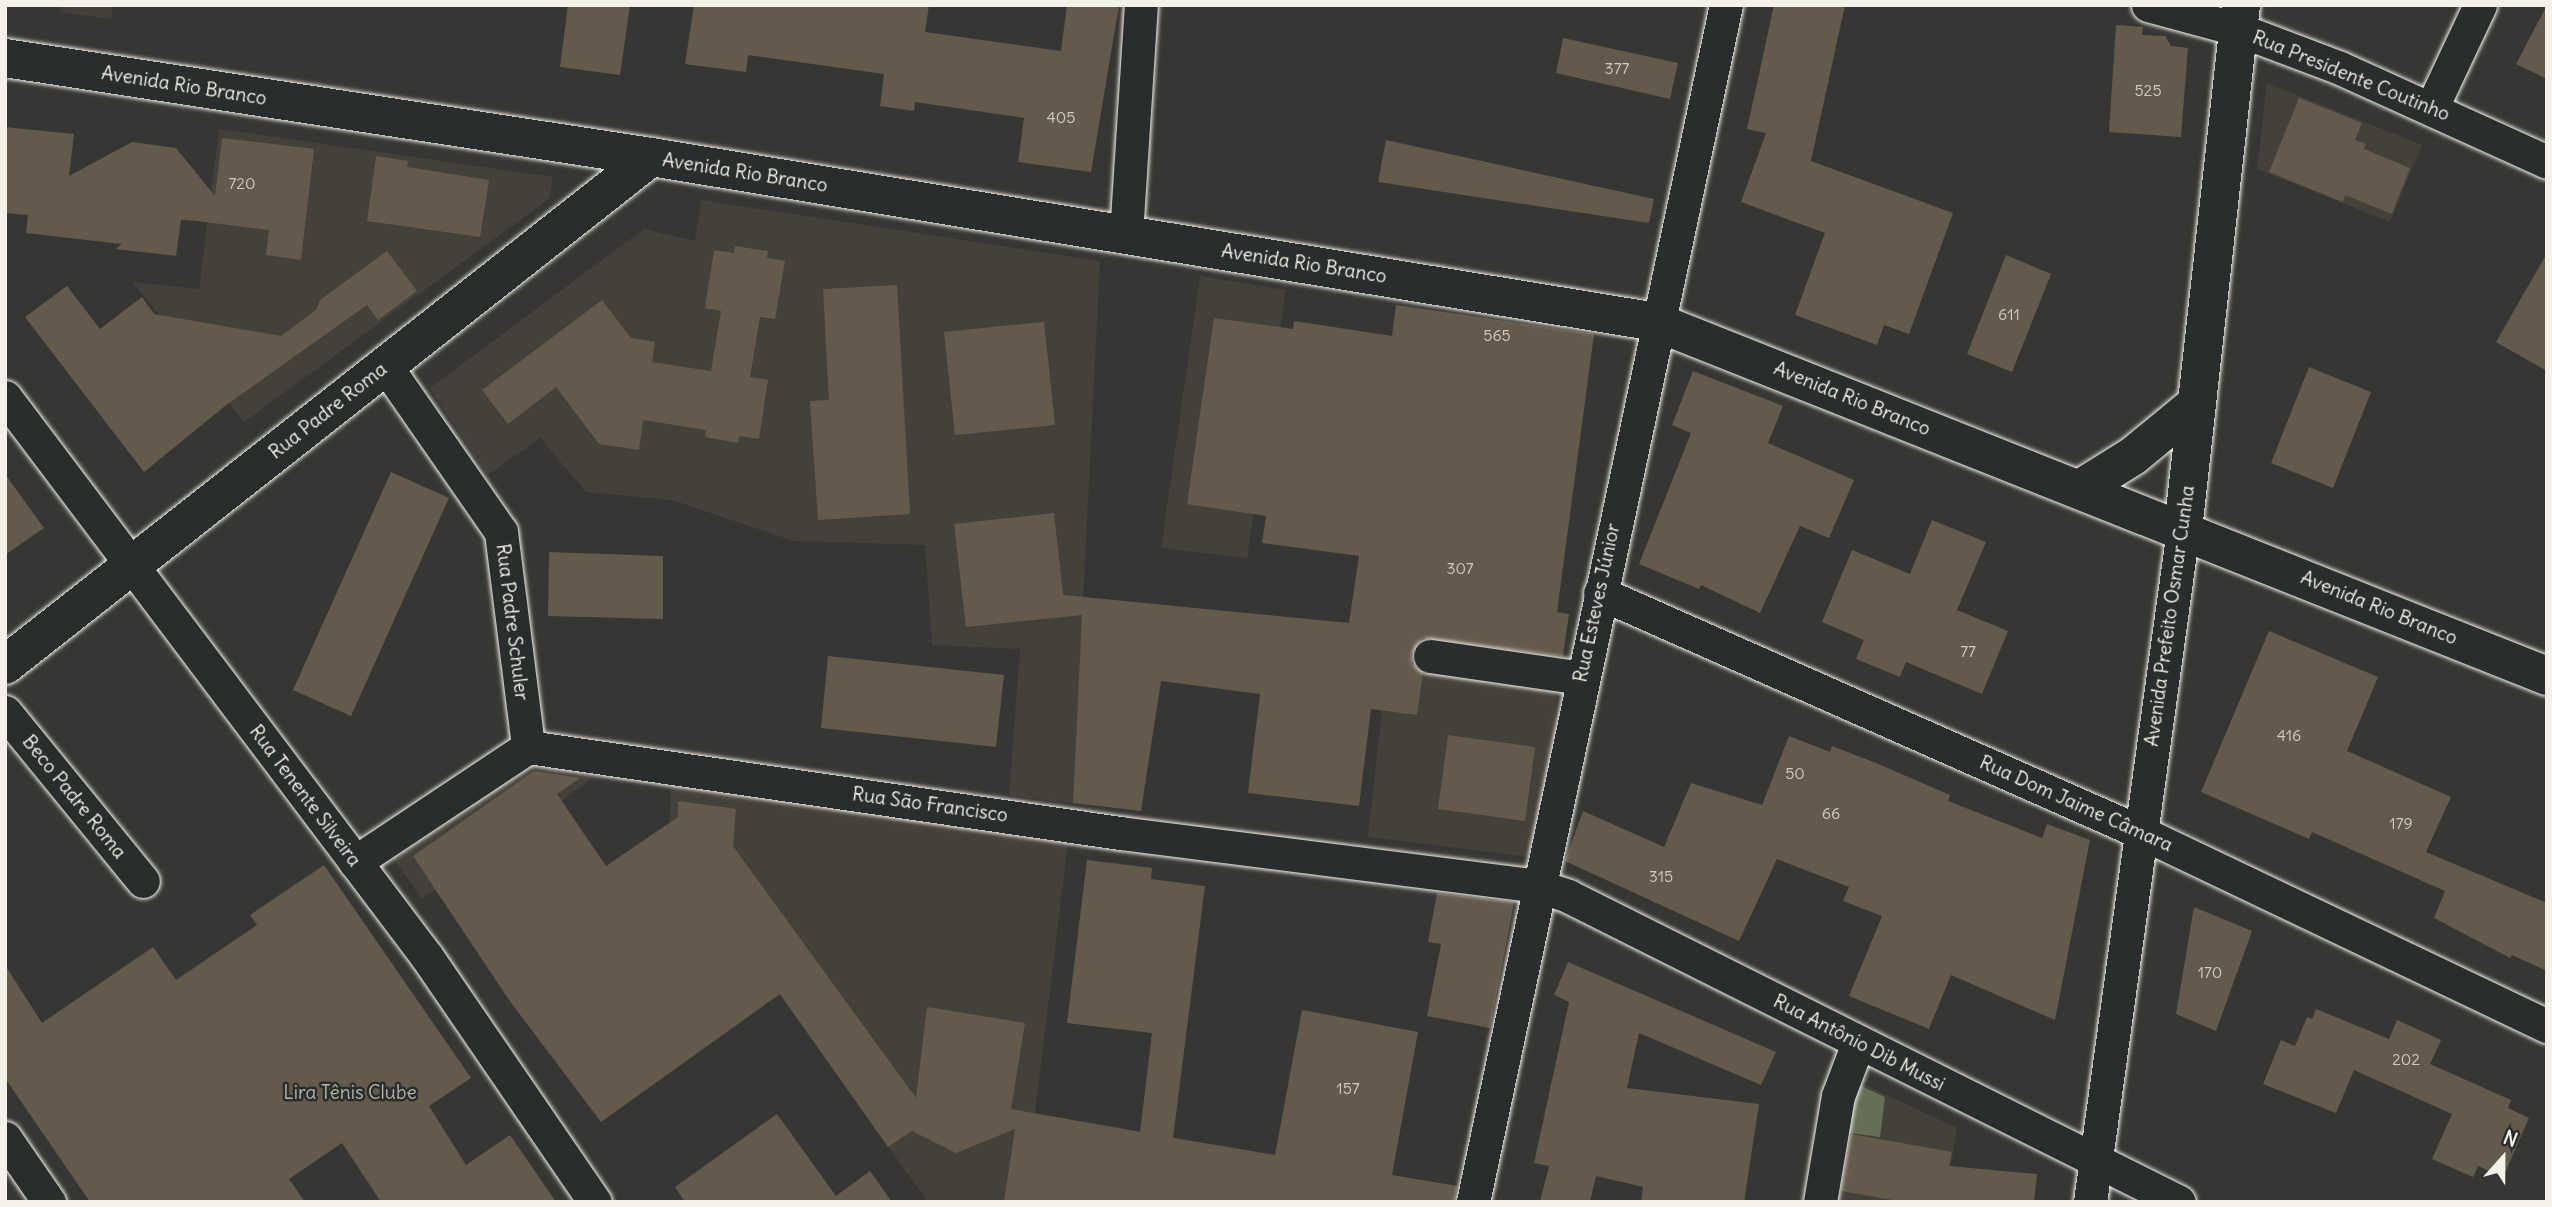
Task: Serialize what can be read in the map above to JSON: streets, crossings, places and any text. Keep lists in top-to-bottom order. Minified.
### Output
{"streets":{"main road":["Avenida Rio Branco","Rua Padre Roma","Avenida Prefeito Osmar Cunha"],"street":["Rua Presidente Coutinho","Rua Esteves Júnior","Rua Padre Schuler","Rua Tenente Silveira","Beco Padre Roma","Rua Dom Jaime Câmara","Rua São Francisco","Rua Antônio Dib Mussi"]},"crossings":[["Rua Presidente Coutinho","Avenida Prefeito Osmar Cunha"],["Avenida Rio Branco","Rua Padre Roma"],["Avenida Rio Branco","Rua Esteves Júnior"],["Avenida Rio Branco","Avenida Prefeito Osmar Cunha"],["Rua Padre Roma","Rua Padre Schuler"],["Rua Padre Roma","Rua Tenente Silveira"],["Rua Esteves Júnior","Rua Dom Jaime Câmara"],["Rua Esteves Júnior","Rua São Francisco"],["Rua Esteves Júnior","Rua Antônio Dib Mussi"],["Avenida Prefeito Osmar Cunha","Rua Dom Jaime Câmara"],["Avenida Prefeito Osmar Cunha","Rua Antônio Dib Mussi"],["Rua Padre Schuler","Rua São Francisco"],["Rua São Francisco","Rua Antônio Dib Mussi"]],"parks":["Lira Tênis Clube"],"house_numbers":["377","525","405","720","611","565","307","77","416","50","66","179","315","170","202","157"],"north":"top"}
